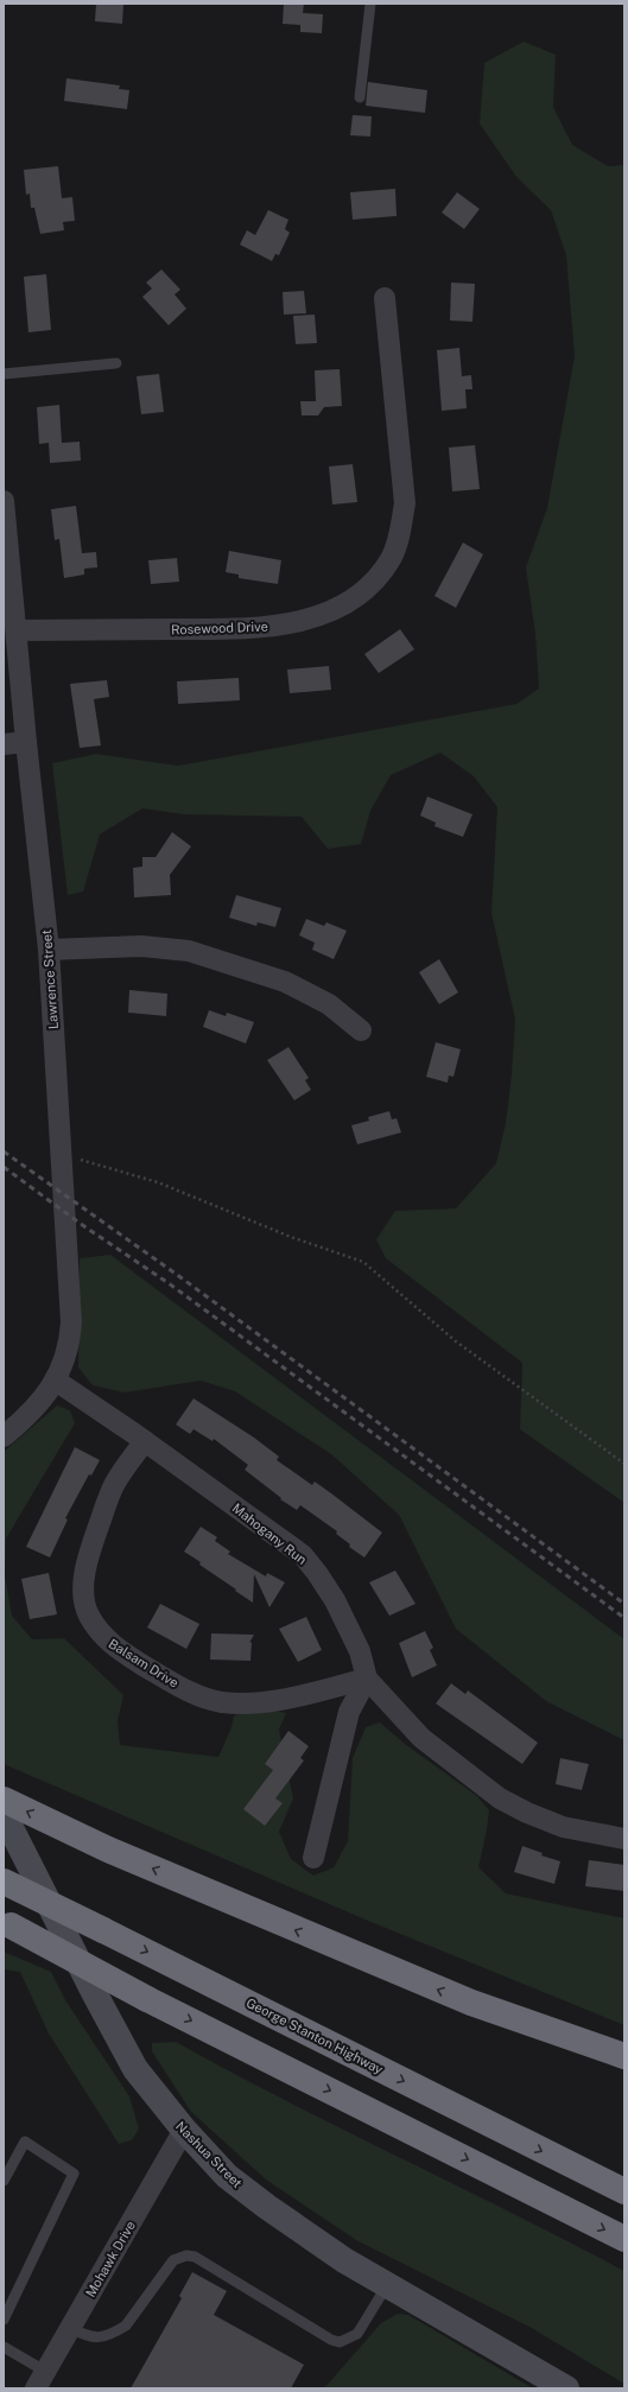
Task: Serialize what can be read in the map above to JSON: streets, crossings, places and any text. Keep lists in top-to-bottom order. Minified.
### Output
{"streets":{"highway":["George Stanton Highway"],"main road":["Nashua Street"],"street":["Rosewood Drive","Lawrence Street","Mahogany Run","Balsam Drive","Mohawk Drive"]},"crossings":[["Rosewood Drive","Lawrence Street"],["Lawrence Street","Mahogany Run"],["Mahogany Run","Balsam Drive"],["Nashua Street","Mohawk Drive"]]}
